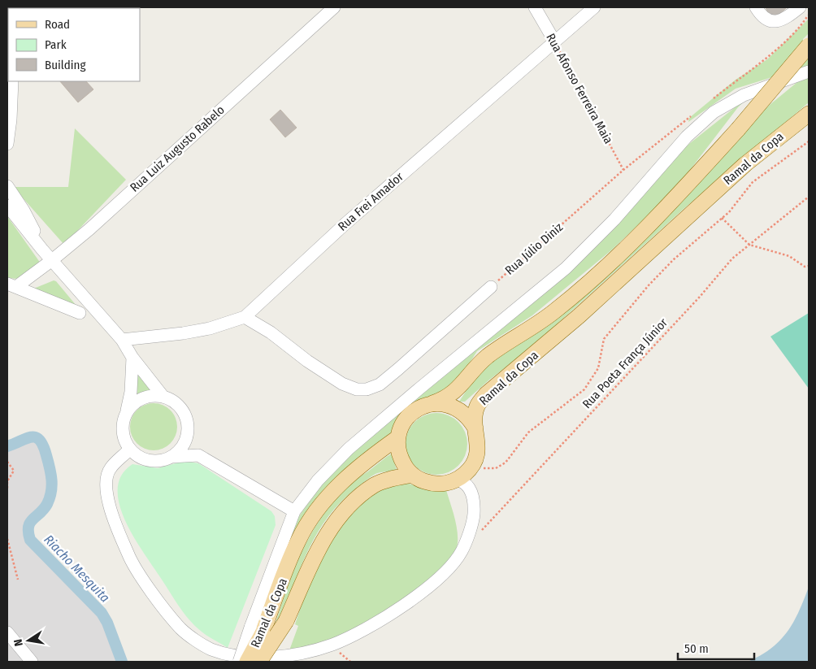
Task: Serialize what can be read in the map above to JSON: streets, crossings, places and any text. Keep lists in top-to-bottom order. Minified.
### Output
{"streets":{"main road":["Ramal da Copa"],"street":["Rua Afonso Ferreira Maia","Rua Luiz Augusto Rabelo","Rua Frei Amador"],"path":["Rua Júlio Diniz","Rua Poeta França Júnior"]},"crossings":[["Rua Afonso Ferreira Maia","Rua Frei Amador"],["Rua Afonso Ferreira Maia","Rua Júlio Diniz"]],"water":["Riacho Mesquita"],"legend":["Road","Park","Building"],"scale_bar":"50 m","north":"left"}
